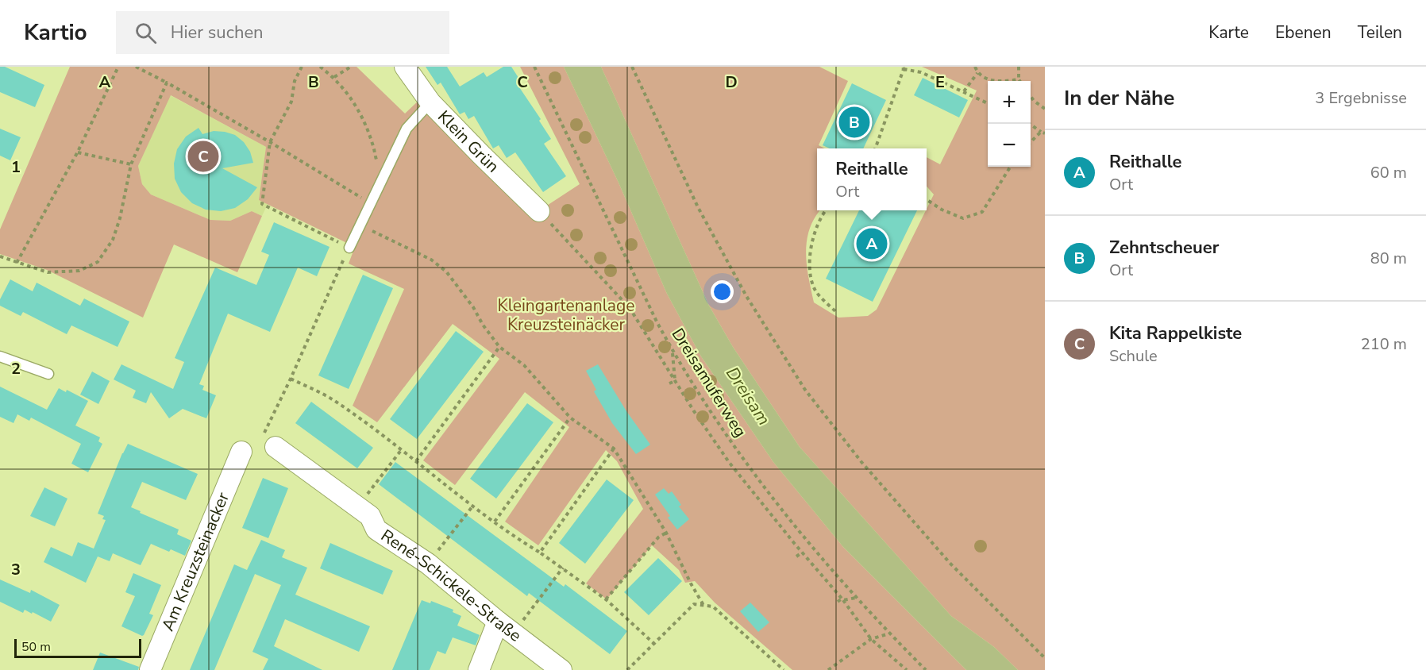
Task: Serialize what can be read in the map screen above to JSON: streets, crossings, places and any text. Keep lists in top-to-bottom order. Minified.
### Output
{"streets":{"street":["Klein Grün","Am Kreuzsteinacker","René-Schickele-Straße"],"path":["Dreisamuferweg"]},"water":["Dreisam"],"parks":["Kleingartenanlage Kreuzsteinäcker"],"scale_bar":"50 m","page":{"header":"Kartio","search":"Hier suchen","nav":["Karte","Ebenen","Teilen"],"heading":["In der Nähe","3 Ergebnisse"],"map_buttons":["+","−"],"pins":["B","C","A"],"list":[{"mark":"A","name":"Reithalle","note":"Ort","value":"60 m"},{"mark":"B","name":"Zehntscheuer","note":"Ort","value":"80 m"},{"mark":"C","name":"Kita Rappelkiste","note":"Schule","value":"210 m"}],"popup":["Reithalle","Ort"],"scale":"50 m"},"grid":{"columns":["A","B","C","D","E"],"rows":["1","2","3"]}}
